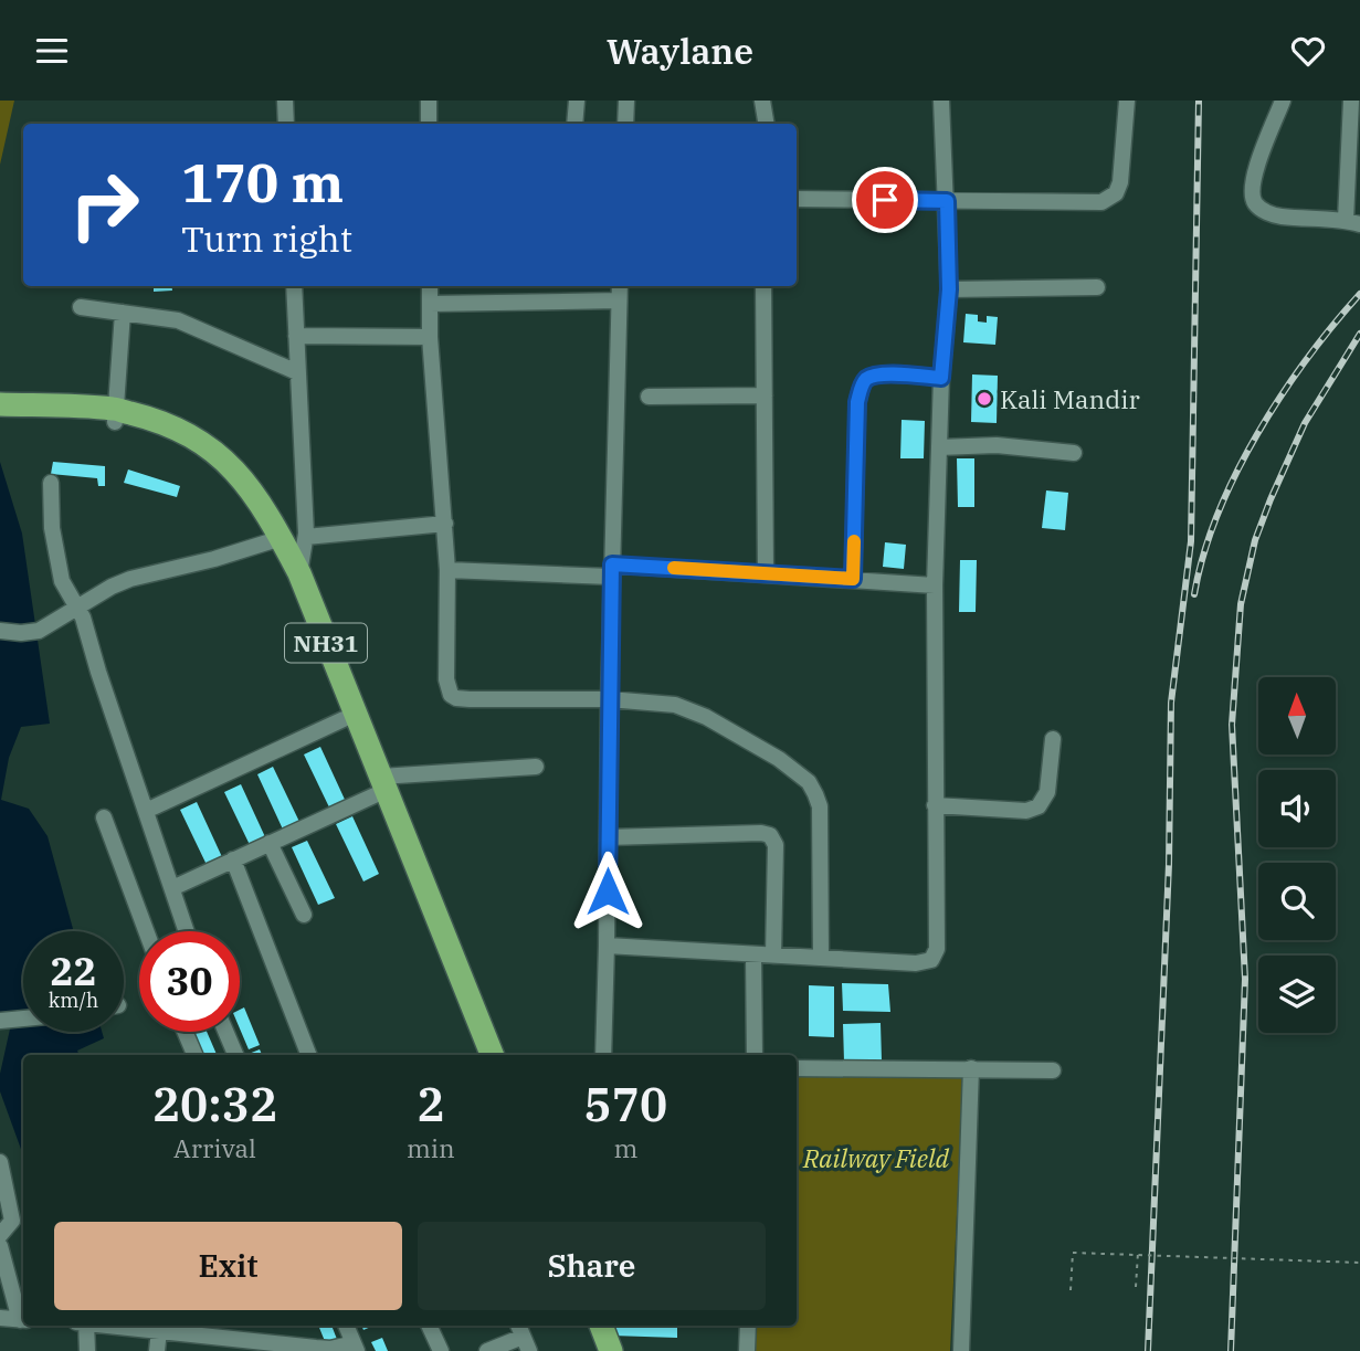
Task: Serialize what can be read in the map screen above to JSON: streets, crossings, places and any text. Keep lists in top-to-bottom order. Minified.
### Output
{"streets":{"highway":["NH31"]},"parks":["Railway Field"],"places":["Kali Mandir"],"north":"top","page":{"header":"Waylane","turn":["170 m","Turn right"],"speed":"22 km/h","limit":"30","eta":["20:32","Arrival","2","min","570","m"],"buttons":["Exit","Share"]}}
